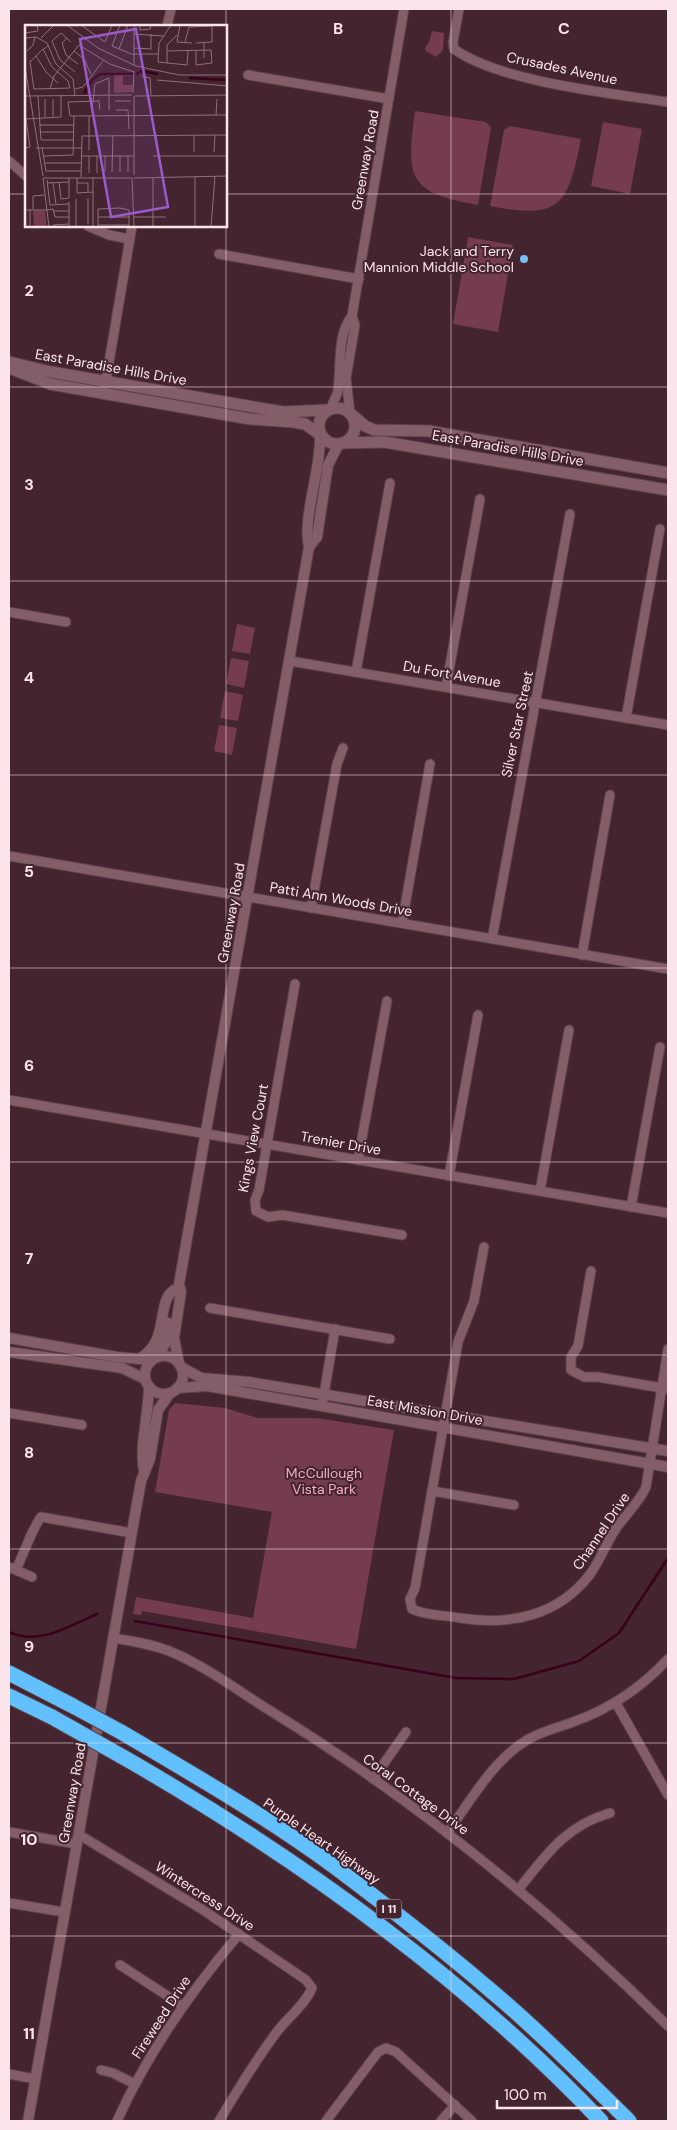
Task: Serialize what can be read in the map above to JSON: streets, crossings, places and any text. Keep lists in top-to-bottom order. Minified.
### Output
{"streets":{"highway":["Purple Heart Highway","I 11"],"main road":["East Paradise Hills Drive"],"street":["Crusades Avenue","Greenway Road","Du Fort Avenue","Silver Star Street","Patti Ann Woods Drive","Kings View Court","Trenier Drive","East Mission Drive","Channel Drive","Coral Cottage Drive","Wintercress Drive","Fireweed Drive"]},"crossings":[["Greenway Road","East Paradise Hills Drive"],["Greenway Road","Du Fort Avenue"],["Greenway Road","Patti Ann Woods Drive"],["Greenway Road","Trenier Drive"],["Greenway Road","East Mission Drive"],["Greenway Road","Coral Cottage Drive"],["Greenway Road","Wintercress Drive"],["Du Fort Avenue","Silver Star Street"],["Silver Star Street","Patti Ann Woods Drive"],["Kings View Court","Trenier Drive"],["East Mission Drive","Channel Drive"],["Wintercress Drive","Fireweed Drive"]],"parks":["McCullough Vista Park"],"places":["Jack and Terry Mannion Middle School"],"scale_bar":"100 m","grid":{"columns":["B","C"],"rows":["2","3","4","5","6","7","8","9","10","11"]}}
